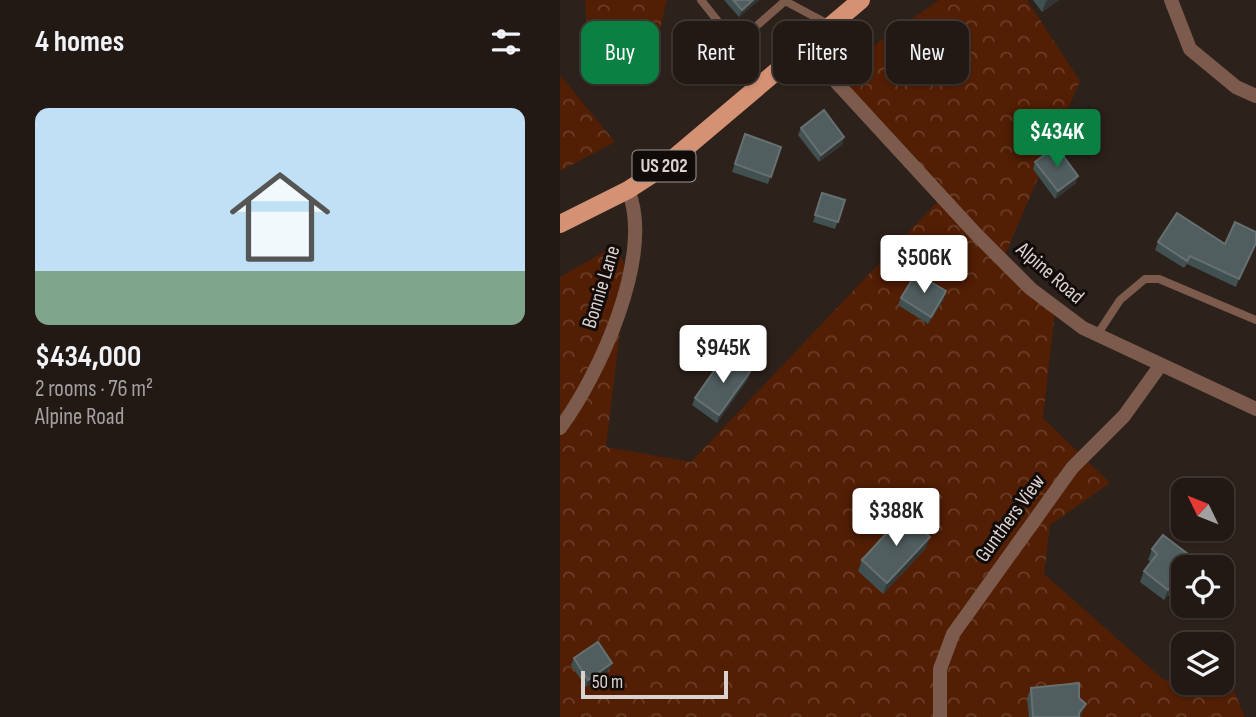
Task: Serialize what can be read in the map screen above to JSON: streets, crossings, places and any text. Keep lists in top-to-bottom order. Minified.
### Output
{"streets":{"main road":["US 202"],"street":["Alpine Road","Bonnie Lane","Gunthers View"]},"crossings":[["US 202","Bonnie Lane"],["Alpine Road","Gunthers View"]],"scale_bar":"50 m","north":"top left","page":{"heading":"4 homes","chip":["Buy","Rent","Filters","New"],"list":[{"name":"$434,000","note":"2 rooms · 76 m² · Alpine Road"}],"price":["$434K","$506K","$945K","$388K"],"scale":"50 m"}}
